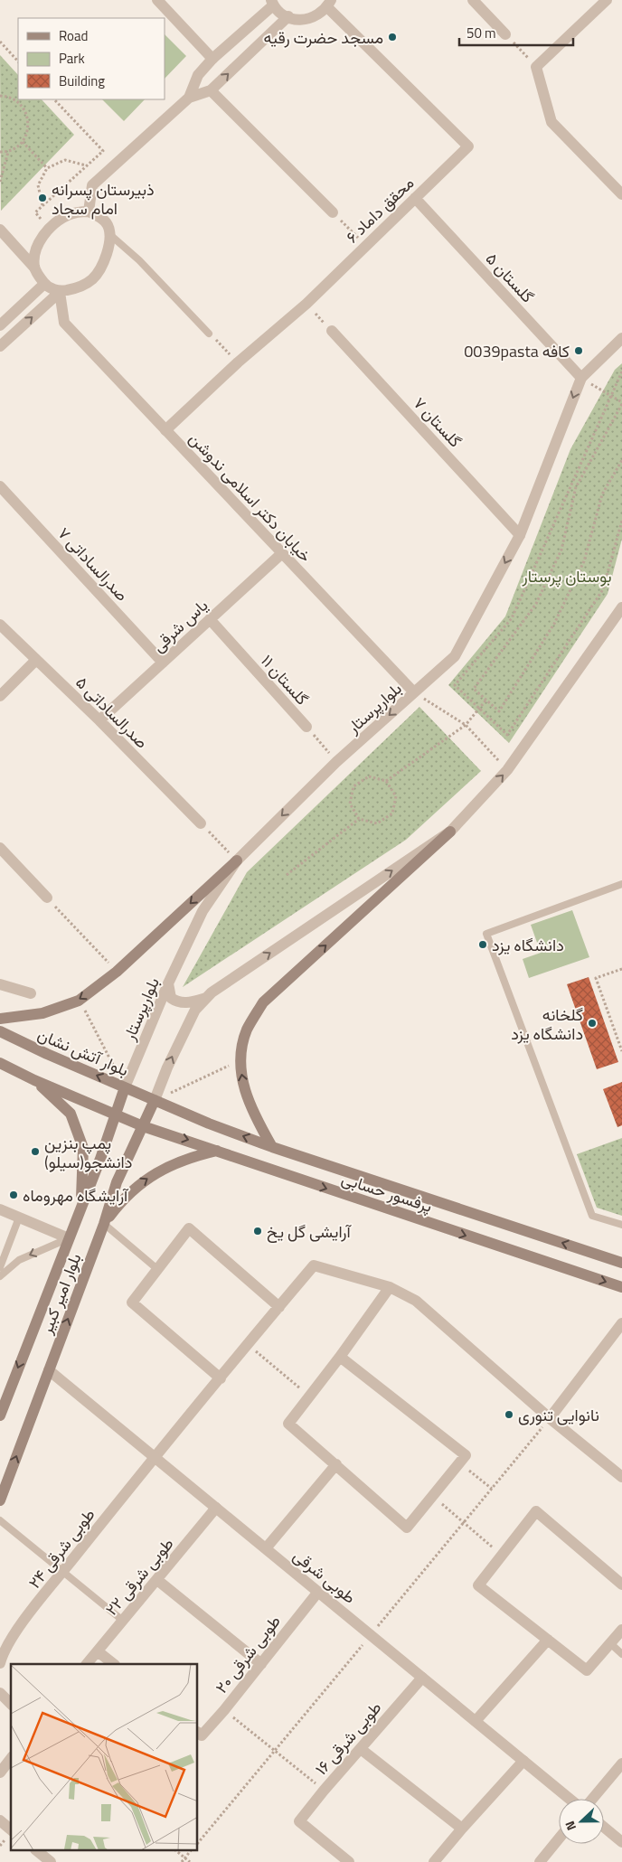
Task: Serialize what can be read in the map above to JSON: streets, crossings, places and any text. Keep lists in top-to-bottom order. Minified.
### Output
{"streets":{"main road":["بلوار آتش نشان","پرفسور حسابی","بلوار امیر کبیر"],"street":["محقق داماد ۶","گلستان ۵","گلستان ۷","خيابان دکتر اسلامی ندوشن","صدرالساداتی ۷","یاس شرقی","گلستان ۱۱","بلوارپرستار","صدرالساداتی ۵","طوبی شرقی ۲۴","طوبی شرقی ۲۲","طوبی شرقی","طوبی شرقی ۲۰","طوبی شرقی ۱۶"]},"crossings":[["محقق داماد ۶","گلستان ۵"],["محقق داماد ۶","خيابان دکتر اسلامی ندوشن"],["گلستان ۵","بلوارپرستار"],["گلستان ۷","بلوارپرستار"],["خيابان دکتر اسلامی ندوشن","یاس شرقی"],["خيابان دکتر اسلامی ندوشن","بلوارپرستار"],["صدرالساداتی ۷","یاس شرقی"],["یاس شرقی","گلستان ۱۱"],["یاس شرقی","صدرالساداتی ۵"],["گلستان ۱۱","بلوارپرستار"],["بلوارپرستار","بلوار آتش نشان"],["بلوارپرستار","بلوار امیر کبیر"],["بلوار آتش نشان","پرفسور حسابی"],["بلوار آتش نشان","بلوار امیر کبیر"],["پرفسور حسابی","بلوار امیر کبیر"],["بلوار امیر کبیر","طوبی شرقی"],["طوبی شرقی ۲۴","طوبی شرقی"],["طوبی شرقی ۲۲","طوبی شرقی"],["طوبی شرقی","طوبی شرقی ۲۰"],["طوبی شرقی","طوبی شرقی ۱۶"]],"one_way":["بلوارپرستار"],"parks":["بوستان پرستار"],"places":["مسجد حضرت رقیه","ذبیرستان پسرانه امام سجاد","0039pasta کافه","دانشگاه یزد","گلخانه دانشگاه یزد","پمپ بنزین دانشجو(سیلو)","آرایشگاه مهروماه","آرایشی گل یخ","نانوایی تنوری"],"legend":["Road","Park","Building"],"scale_bar":"50 m","north":"left"}
